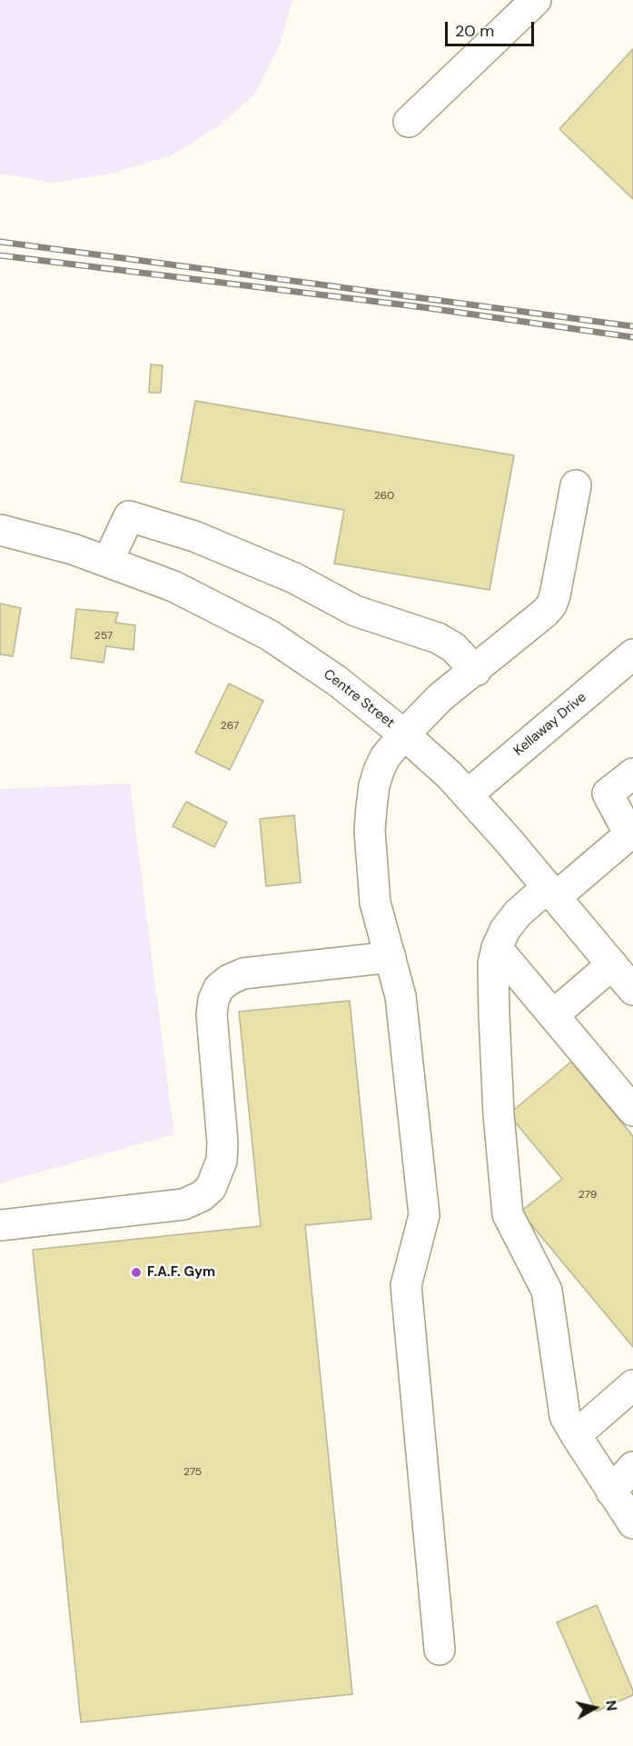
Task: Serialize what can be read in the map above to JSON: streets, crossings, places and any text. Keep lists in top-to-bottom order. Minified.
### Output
{"streets":{"main road":["Centre Street","Kellaway Drive"]},"crossings":[["Centre Street","Kellaway Drive"]],"places":["F.A.F. Gym"],"house_numbers":["260","257","267","279","275"],"scale_bar":"20 m","north":"right"}
